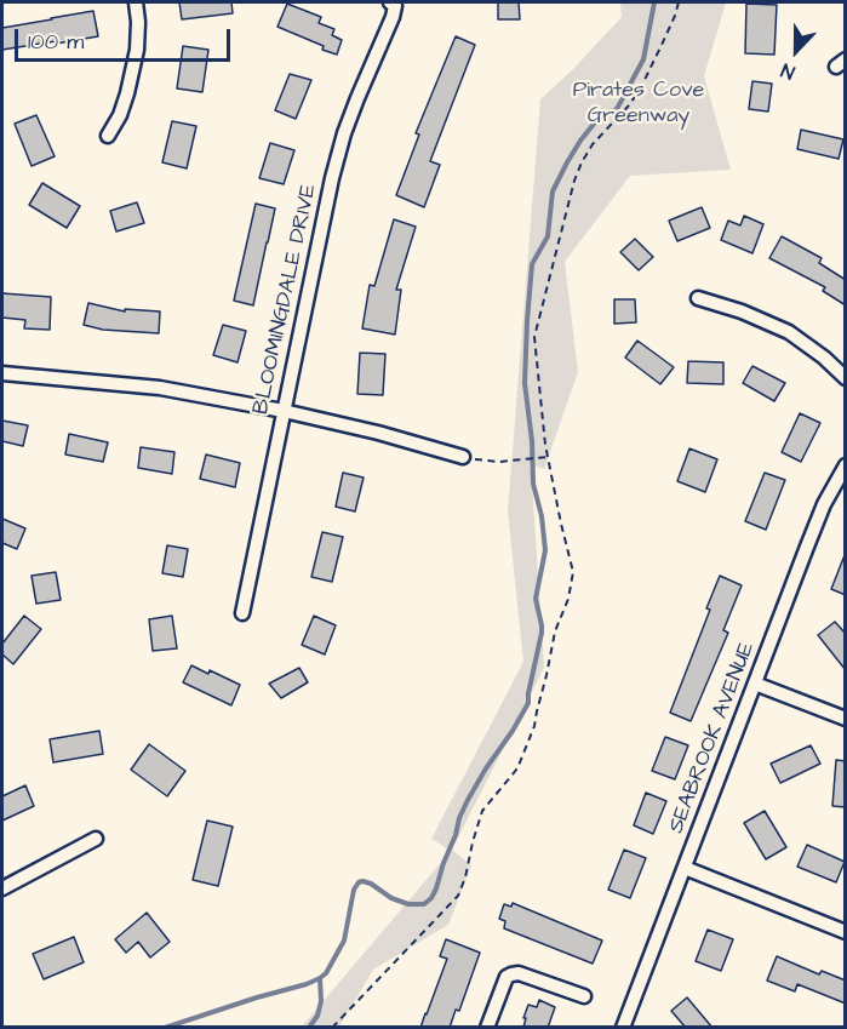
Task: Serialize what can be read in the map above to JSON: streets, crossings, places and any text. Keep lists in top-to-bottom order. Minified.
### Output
{"streets":{"street":["BLOOMINGDALE DRIVE","SEABROOK AVENUE"]},"parks":["Pirates Cove Greenway"],"scale_bar":"100 m","north":"bottom"}
